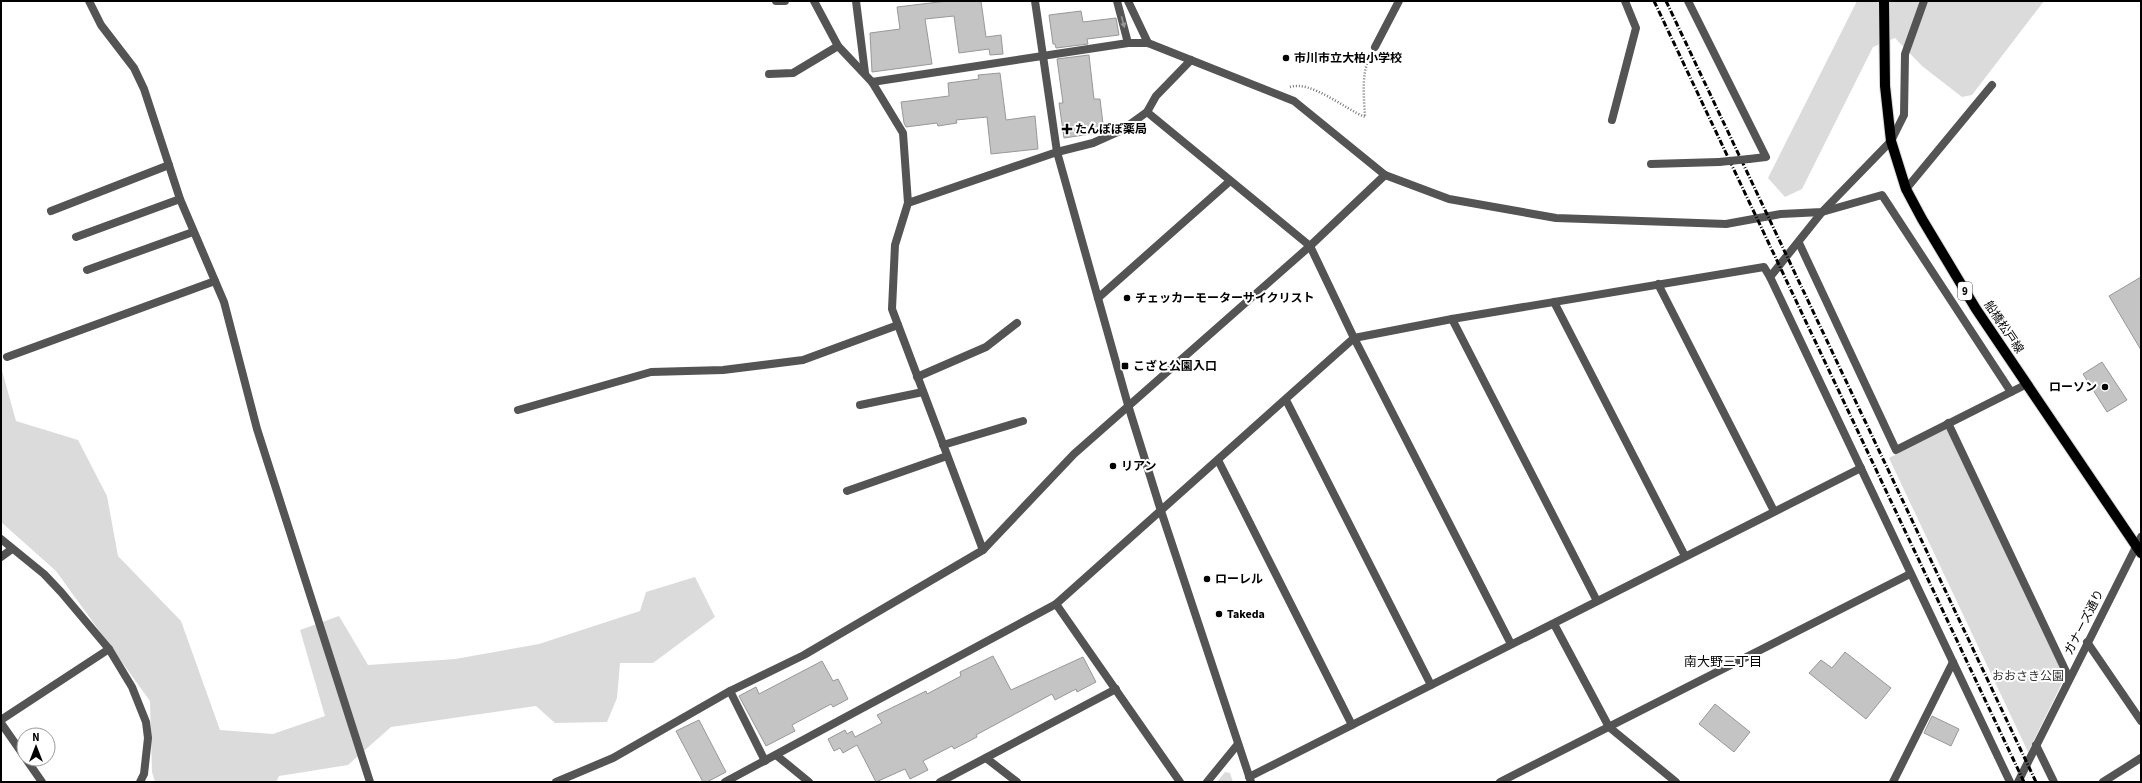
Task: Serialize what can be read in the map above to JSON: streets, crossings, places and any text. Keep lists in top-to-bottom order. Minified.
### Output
{"streets":{"main road":["9","船橋松戸線"],"street":["ガナーズ通り"]},"crossings":[["船橋松戸線","ガナーズ通り"]],"districts":["南大野三丁目"],"parks":["おおさき公園"],"places":{"other":["市川市立大柏小学校","チェッカーモーターサイクリスト","ローソン","リアン","ローレル","Takeda"],"health":["たんぽぽ薬局"],"transit":["こざと公園入口"]},"north":"top"}
